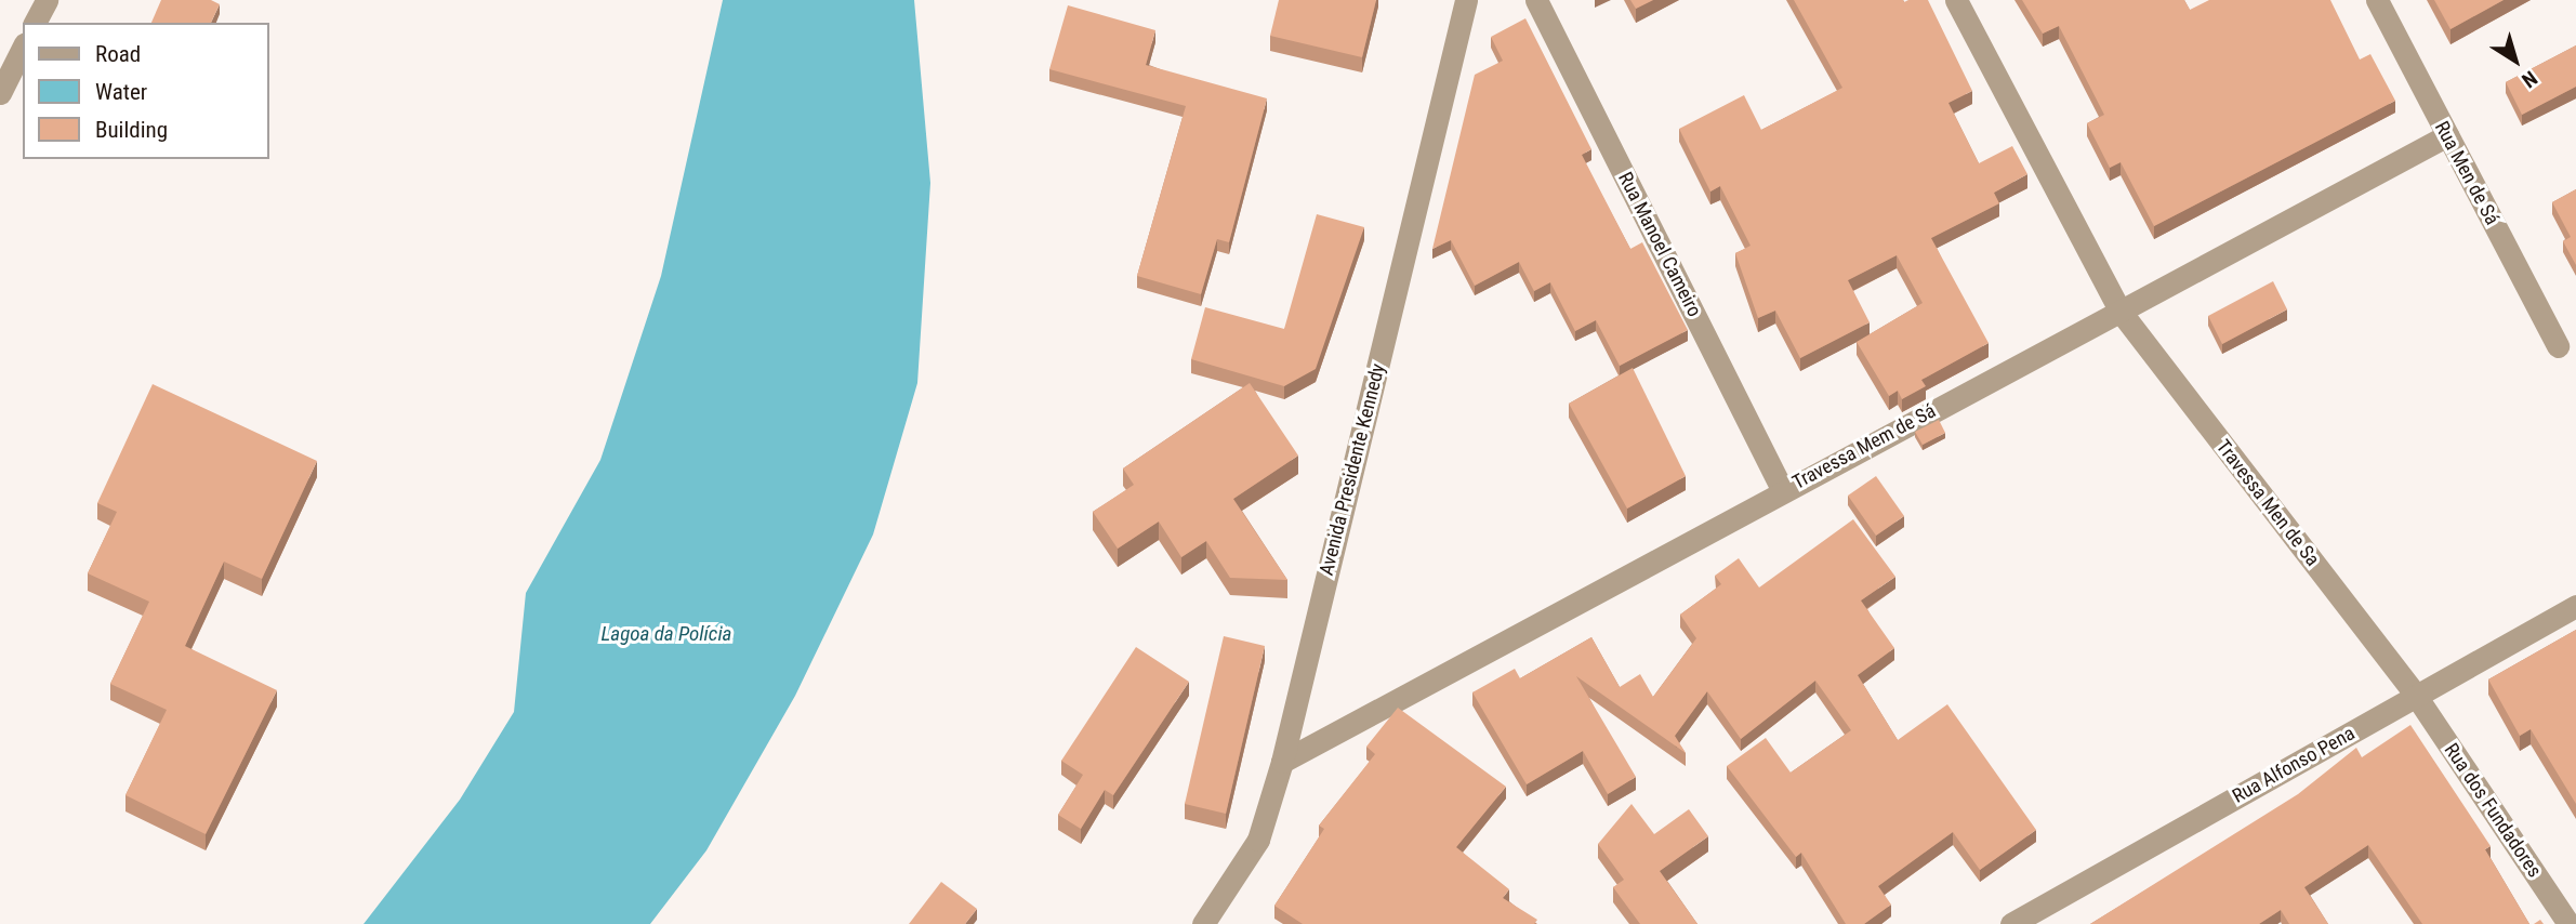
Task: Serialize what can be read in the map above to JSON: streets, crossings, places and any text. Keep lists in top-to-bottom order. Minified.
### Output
{"streets":{"street":["Rua Men de Sá","Rua Manoel Cameiro","Travessa Mem de Sá","Avenida Presidente Kennedy","Travessa Men de Sa","Rua Alfonso Pena","Rua dos Fundadores"]},"crossings":[["Rua Men de Sá","Travessa Mem de Sá"],["Rua Manoel Cameiro","Travessa Mem de Sá"],["Travessa Mem de Sá","Avenida Presidente Kennedy"],["Travessa Mem de Sá","Travessa Men de Sa"],["Travessa Men de Sa","Rua Alfonso Pena"],["Travessa Men de Sa","Rua dos Fundadores"],["Rua Alfonso Pena","Rua dos Fundadores"]],"water":["Lagoa da Polícia"],"legend":["Road","Water","Building"],"north":"bottom right"}
